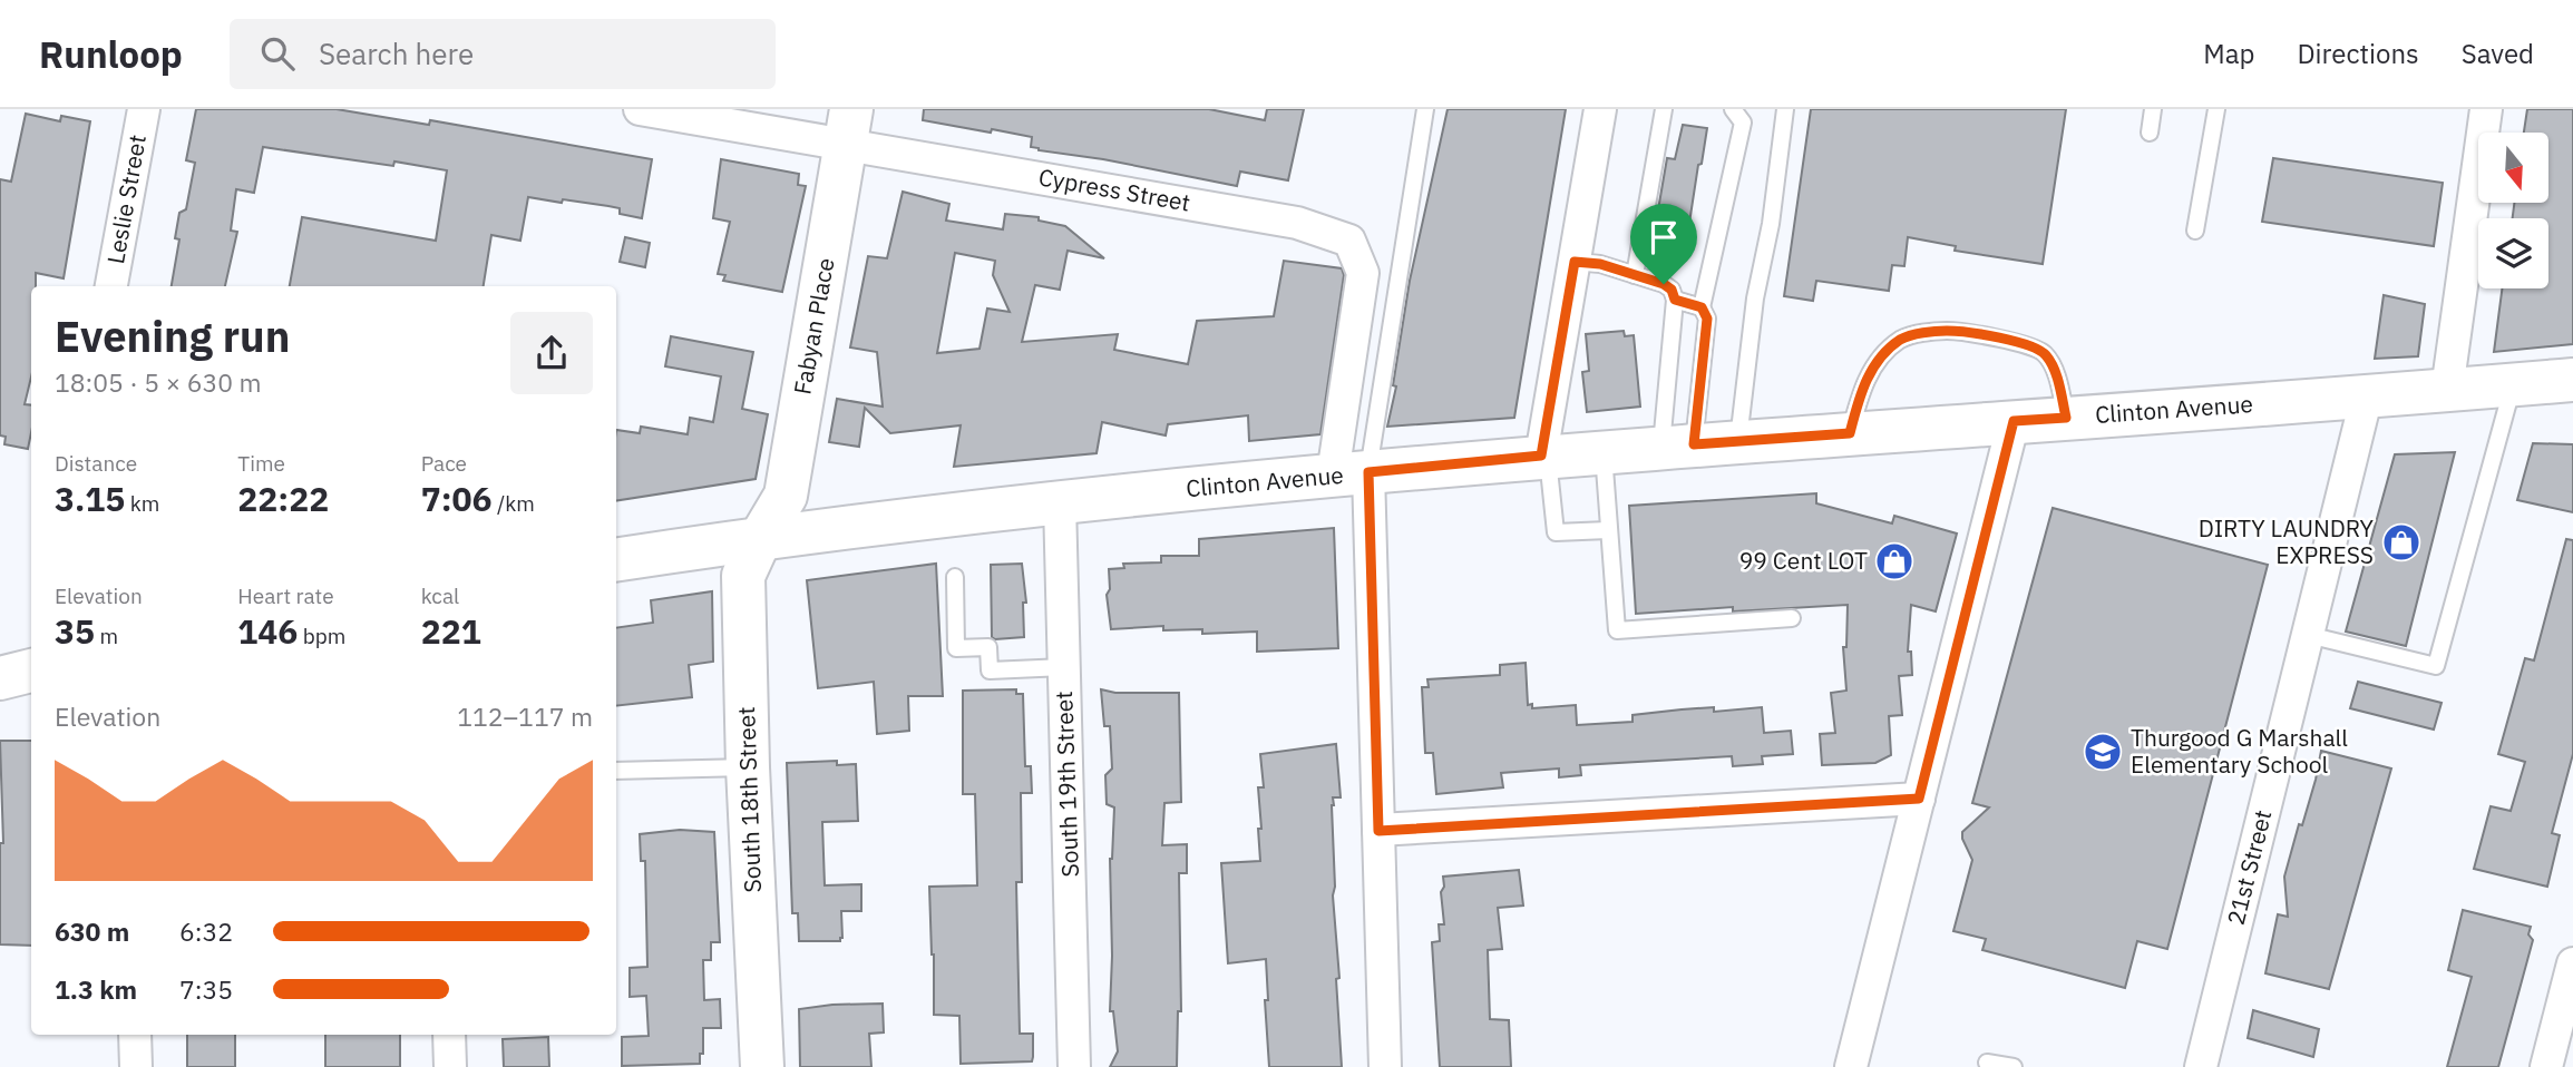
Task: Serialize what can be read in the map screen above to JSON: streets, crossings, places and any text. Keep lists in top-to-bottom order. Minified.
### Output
{"streets":{"main road":["Fabyan Place","Clinton Avenue","South 18th Street"],"street":["Cypress Street","Leslie Street","South 19th Street","21st Street"]},"crossings":[["Cypress Street","Fabyan Place"],["Cypress Street","Clinton Avenue"],["Fabyan Place","Clinton Avenue"],["Fabyan Place","South 18th Street"],["Clinton Avenue","South 19th Street"],["Clinton Avenue","South 18th Street"],["Clinton Avenue","21st Street"]],"places":{"shop":["DIRTY LAUNDRY EXPRESS","99 Cent LOT"],"school or university":["Thurgood G Marshall Elementary School"]},"north":"bottom","page":{"header":"Runloop","search":"Search here","nav":["Map","Directions","Saved"],"heading":["Evening run","18:05 · 5 × 630 m"],"stats":[["Distance","3.15 km"],["Time","22:22"],["Pace","7:06 /km"],["Elevation","35 m"],["Heart rate","146 bpm"],["kcal","221"]],"chart":["Elevation","112–117 m"],"list":[{"name":"630 m","note":"6:32"},{"name":"1.3 km","note":"7:35"}]}}
